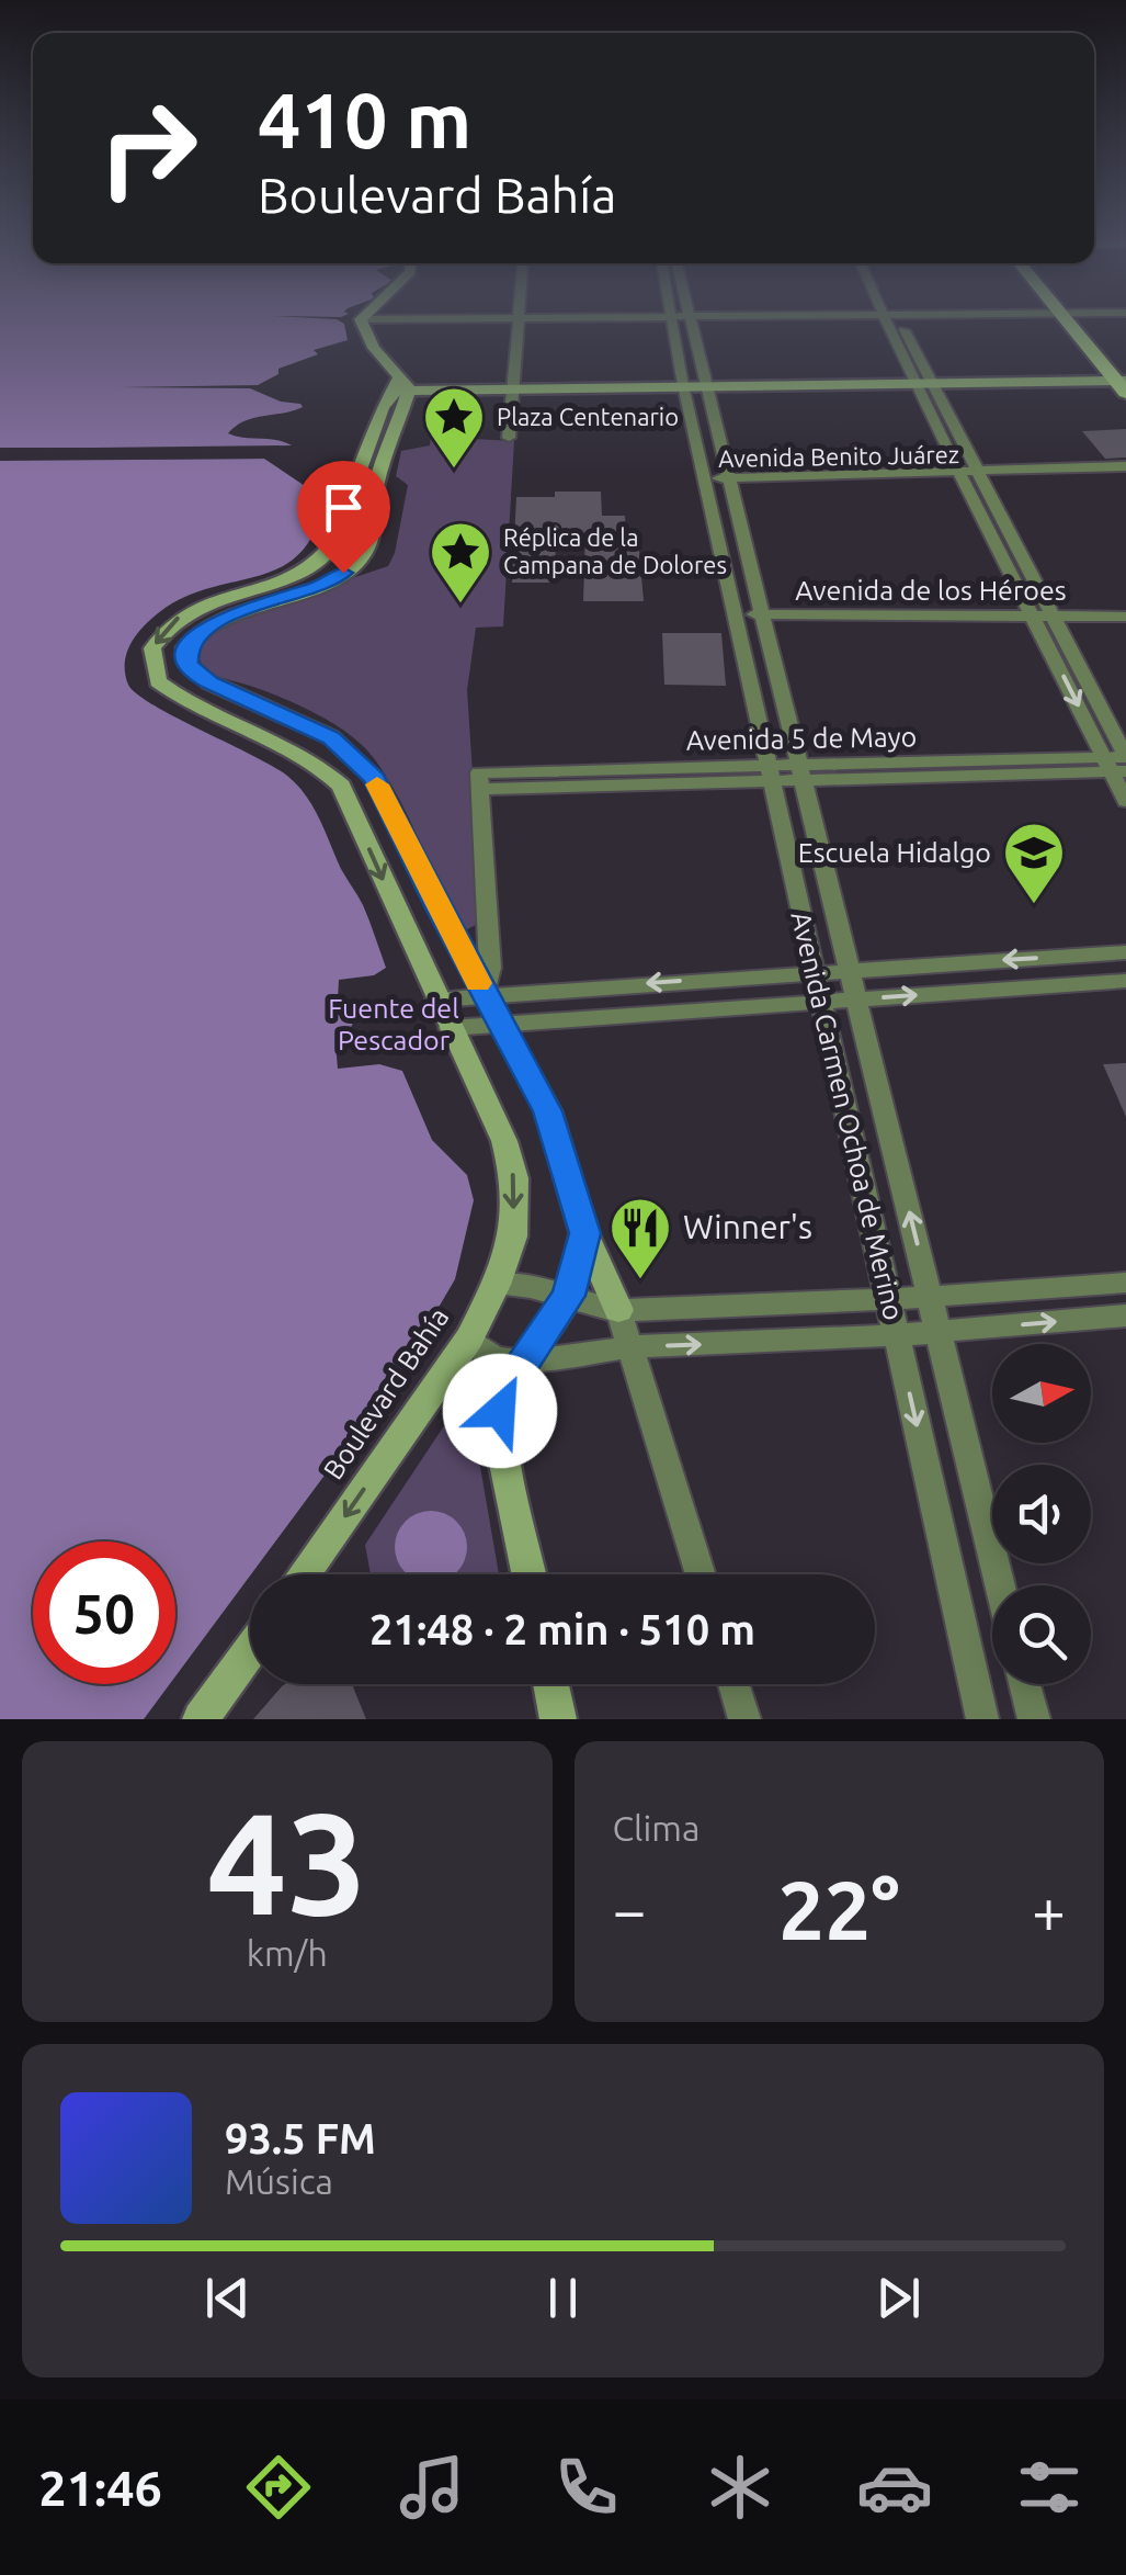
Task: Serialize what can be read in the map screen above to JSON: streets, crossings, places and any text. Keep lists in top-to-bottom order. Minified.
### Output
{"streets":{"main road":["Boulevard Bahía"],"street":["Avenida Benito Juárez","Avenida de los Héroes","Avenida 5 de Mayo","Avenida Carmen Ochoa de Merino"]},"crossings":[["Avenida Benito Juárez","Avenida Carmen Ochoa de Merino"],["Avenida de los Héroes","Avenida Carmen Ochoa de Merino"],["Avenida 5 de Mayo","Avenida Carmen Ochoa de Merino"],["Avenida 5 de Mayo","Boulevard Bahía"]],"parks":["Fuente del Pescador"],"places":{"place":["Plaza Centenario","Réplica de la Campana de Dolores"],"school or university":["Escuela Hidalgo"],"restaurant":["Winner's"]},"north":"right","page":{"turn":["410 m","Boulevard Bahía"],"limit":"50","trip":"21:48 · 2 min · 510 m","tile":[["43","km/h"],"Clima"],"heat":["−","22°","+"],"song":["93.5 FM","Música"],"tabs":"21:46"}}
